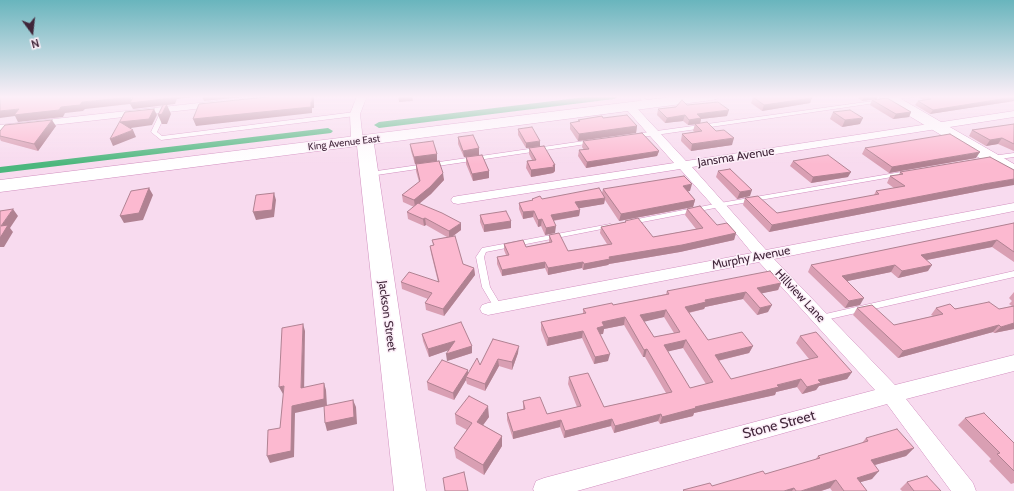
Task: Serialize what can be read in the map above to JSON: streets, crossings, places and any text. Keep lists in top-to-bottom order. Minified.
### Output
{"streets":{"main road":["King Avenue East","Jackson Street"],"street":["Jansma Avenue","Murphy Avenue","Hillview Lane","Stone Street"]},"crossings":[["King Avenue East","Jackson Street"],["Jansma Avenue","Hillview Lane"],["Murphy Avenue","Hillview Lane"],["Hillview Lane","Stone Street"]],"north":"bottom"}
